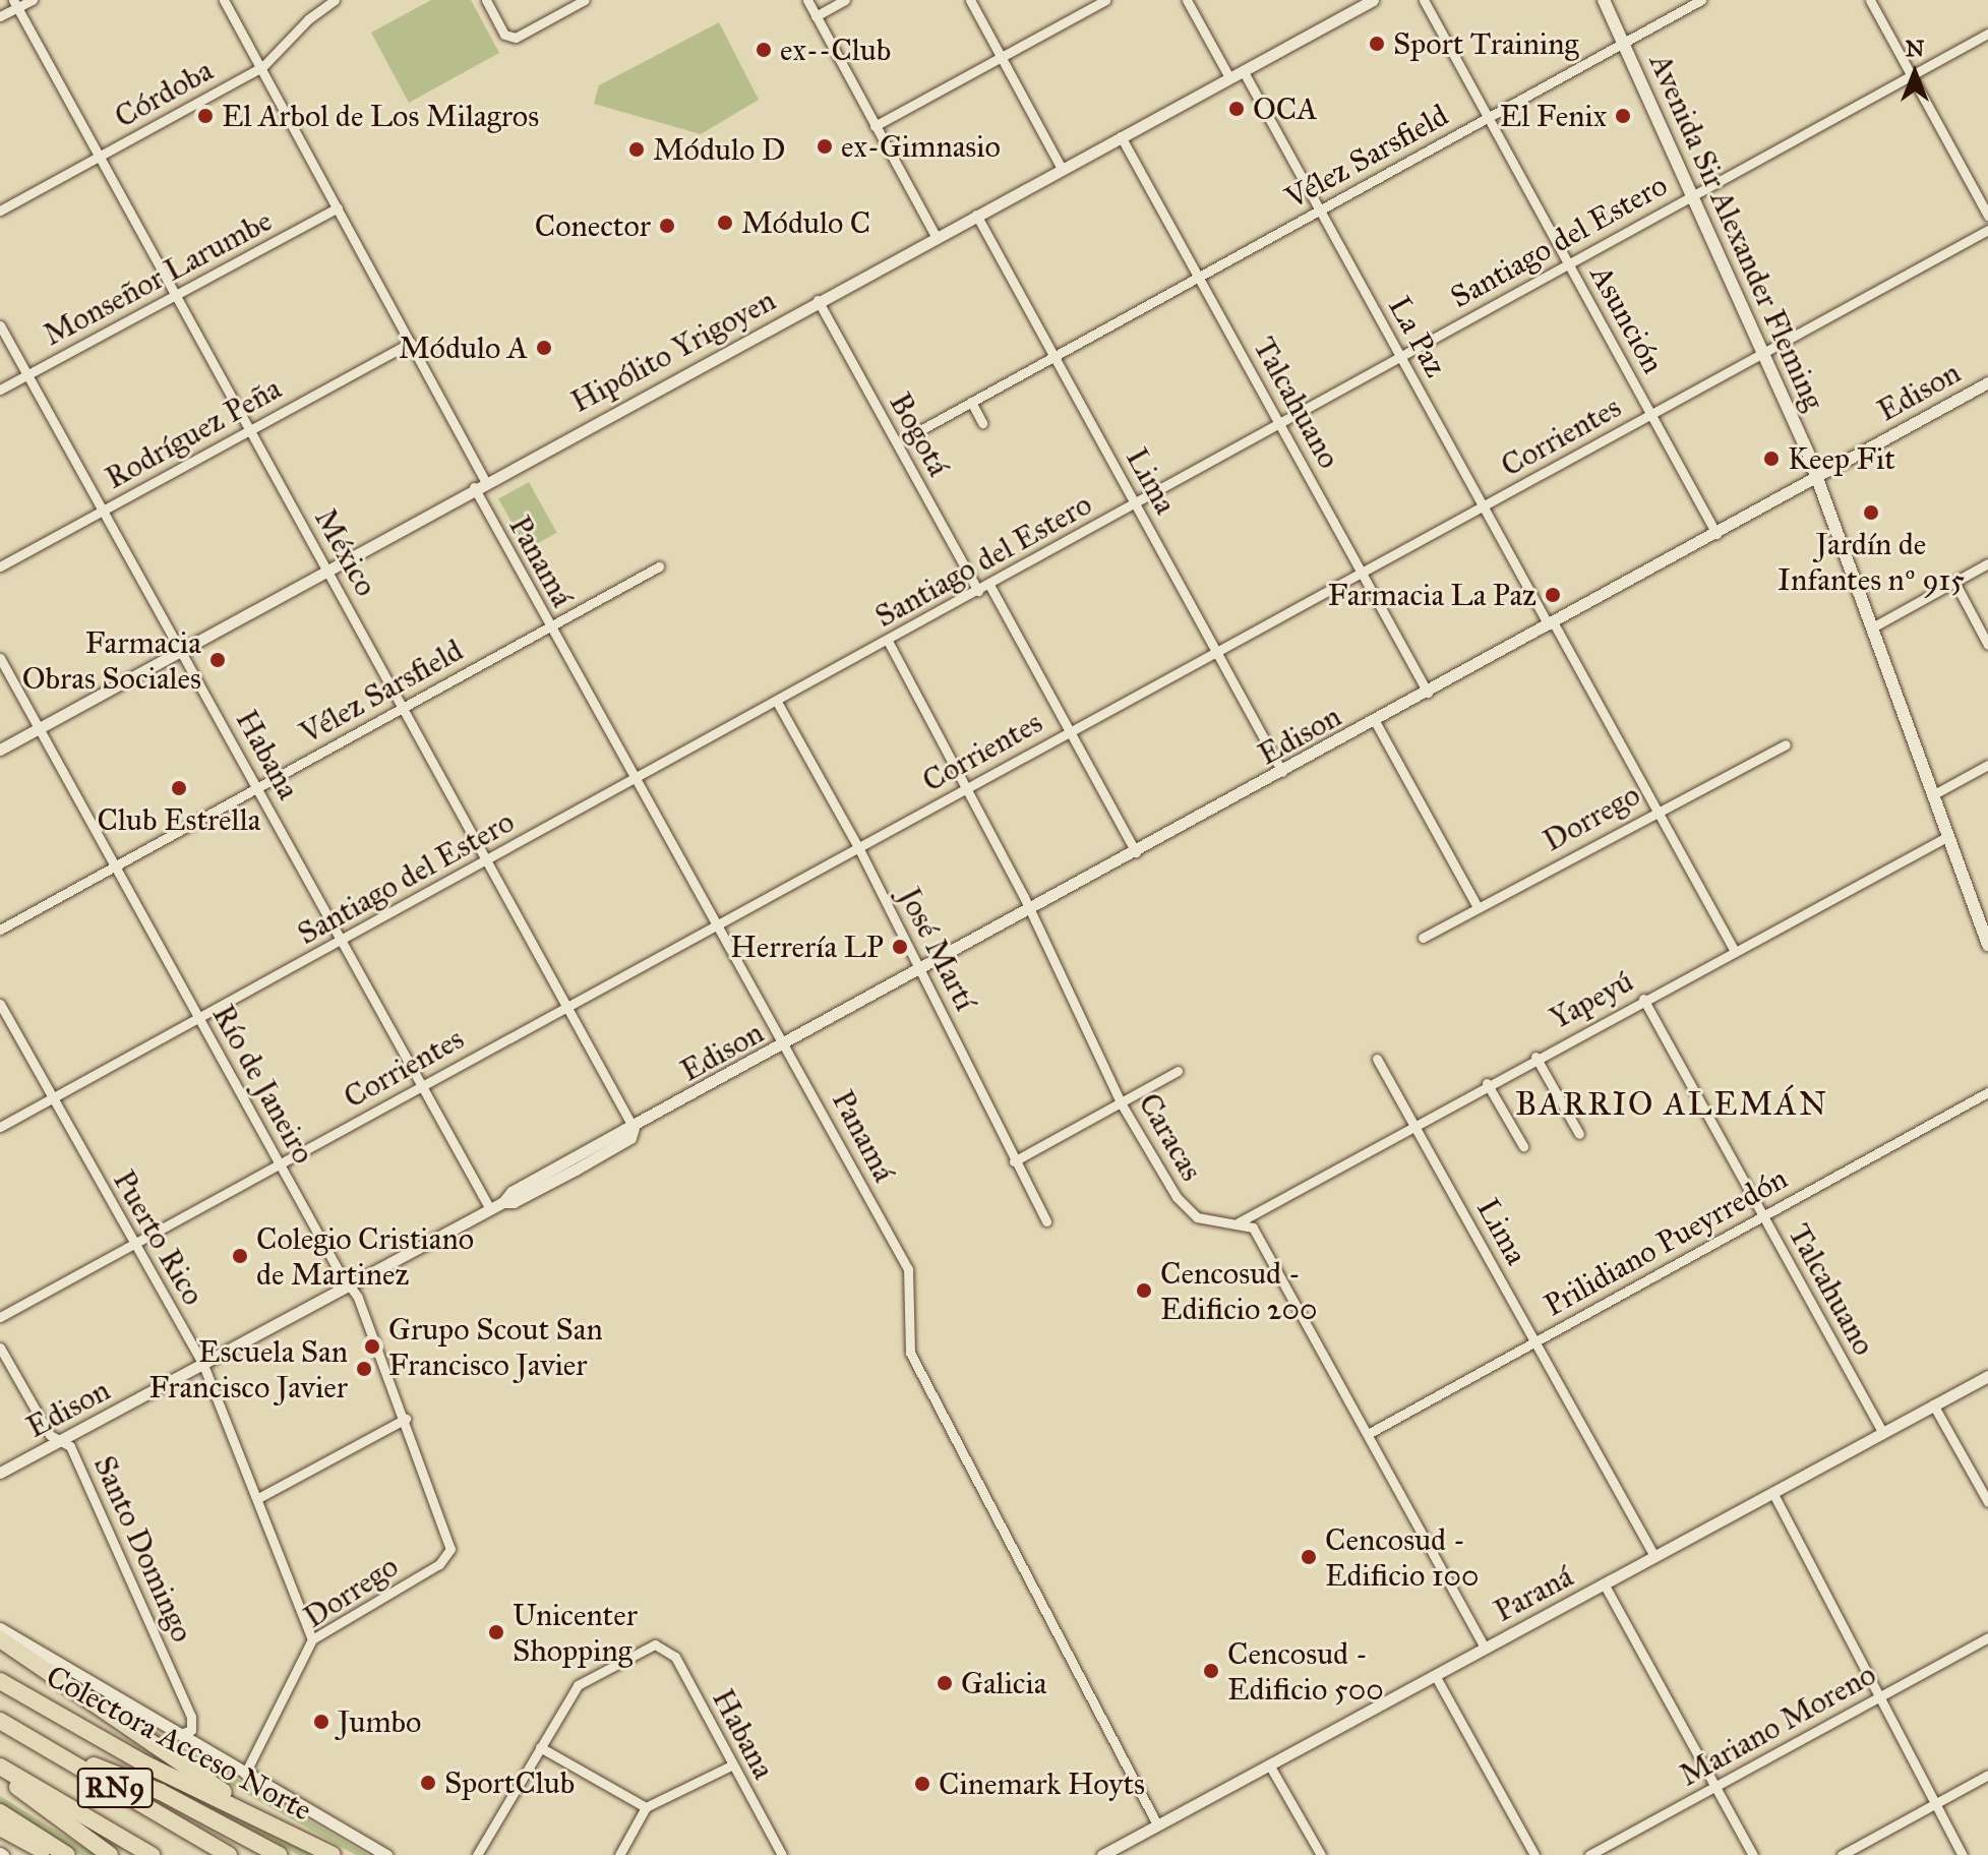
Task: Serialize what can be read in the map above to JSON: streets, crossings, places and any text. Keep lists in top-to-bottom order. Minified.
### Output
{"streets":{"highway":["Colectora Acceso Norte","RN9"],"main road":["Avenida Sir Alexander Fleming"],"street":["Córdoba","Vélez Sarsfield","Santiago del Estero","Monseñor Larumbe","Asunción","La Paz","Hipólito Yrigoyen","Edison","Talcahuano","Rodríguez Peña","Bogotá","Corrientes","Lima","México","Panamá","Habana","Dorrego","José Martí","Yapeyú","Río de Janeiro","Caracas","Puerto Rico","Prilidiano Pueyrredón","Santo Domingo","Paraná","Mariano Moreno"]},"crossings":[["Córdoba","México"],["Vélez Sarsfield","Avenida Sir Alexander Fleming"],["Vélez Sarsfield","Asunción"],["Vélez Sarsfield","La Paz"],["Vélez Sarsfield","Talcahuano"],["Vélez Sarsfield","Lima"],["Vélez Sarsfield","México"],["Vélez Sarsfield","Panamá"],["Vélez Sarsfield","Habana"],["Vélez Sarsfield","Río de Janeiro"],["Avenida Sir Alexander Fleming","Santiago del Estero"],["Avenida Sir Alexander Fleming","Edison"],["Avenida Sir Alexander Fleming","Corrientes"],["Avenida Sir Alexander Fleming","Yapeyú"],["Santiago del Estero","Asunción"],["Santiago del Estero","La Paz"],["Santiago del Estero","Talcahuano"],["Santiago del Estero","Bogotá"],["Santiago del Estero","Lima"],["Santiago del Estero","México"],["Santiago del Estero","Panamá"],["Santiago del Estero","Habana"],["Santiago del Estero","José Martí"],["Santiago del Estero","Río de Janeiro"],["Santiago del Estero","Caracas"],["Santiago del Estero","Puerto Rico"],["Monseñor Larumbe","México"],["Monseñor Larumbe","Habana"],["Asunción","Edison"],["Asunción","Corrientes"],["La Paz","Hipólito Yrigoyen"],["La Paz","Edison"],["La Paz","Corrientes"],["La Paz","Dorrego"],["La Paz","Yapeyú"],["Hipólito Yrigoyen","Talcahuano"],["Hipólito Yrigoyen","Bogotá"],["Hipólito Yrigoyen","Lima"],["Hipólito Yrigoyen","México"],["Hipólito Yrigoyen","Panamá"],["Hipólito Yrigoyen","Habana"],["Hipólito Yrigoyen","Río de Janeiro"],["Edison","Talcahuano"],["Edison","Lima"],["Edison","México"],["Edison","Panamá"],["Edison","Habana"],["Edison","José Martí"],["Edison","Río de Janeiro"],["Edison","Caracas"],["Edison","Puerto Rico"],["Edison","Santo Domingo"],["Talcahuano","Corrientes"],["Talcahuano","Yapeyú"],["Talcahuano","Prilidiano Pueyrredón"],["Talcahuano","Paraná"],["Rodríguez Peña","México"],["Rodríguez Peña","Habana"],["Corrientes","Lima"],["Corrientes","México"],["Corrientes","Panamá"],["Corrientes","Habana"],["Corrientes","José Martí"],["Corrientes","Río de Janeiro"],["Corrientes","Caracas"],["Corrientes","Puerto Rico"],["Lima","Yapeyú"],["Lima","Prilidiano Pueyrredón"],["Lima","Paraná"],["Panamá","Paraná"],["Dorrego","Río de Janeiro"],["Dorrego","Puerto Rico"],["Yapeyú","Caracas"]],"districts":["BARRIO ALEMÁN"],"places":["Sport Training","ex--Club","OCA","El Arbol de Los Milagros","El Fenix","ex-Gimnasio","Módulo D","Módulo C","Conector","Módulo A","Keep Fit","Jardín de Infantes nº 915","Farmacia La Paz","Farmacia Obras Sociales","Club Estrella","Herrería LP","Colegio Cristiano de Martinez","Cencosud - Edificio 200","Grupo Scout San Francisco Javier","Escuela San Francisco Javier","Cencosud - Edificio 100","Unicenter Shopping","Cencosud - Edificio 500","Galicia","Jumbo","SportClub","Cinemark Hoyts"],"north":"top"}
